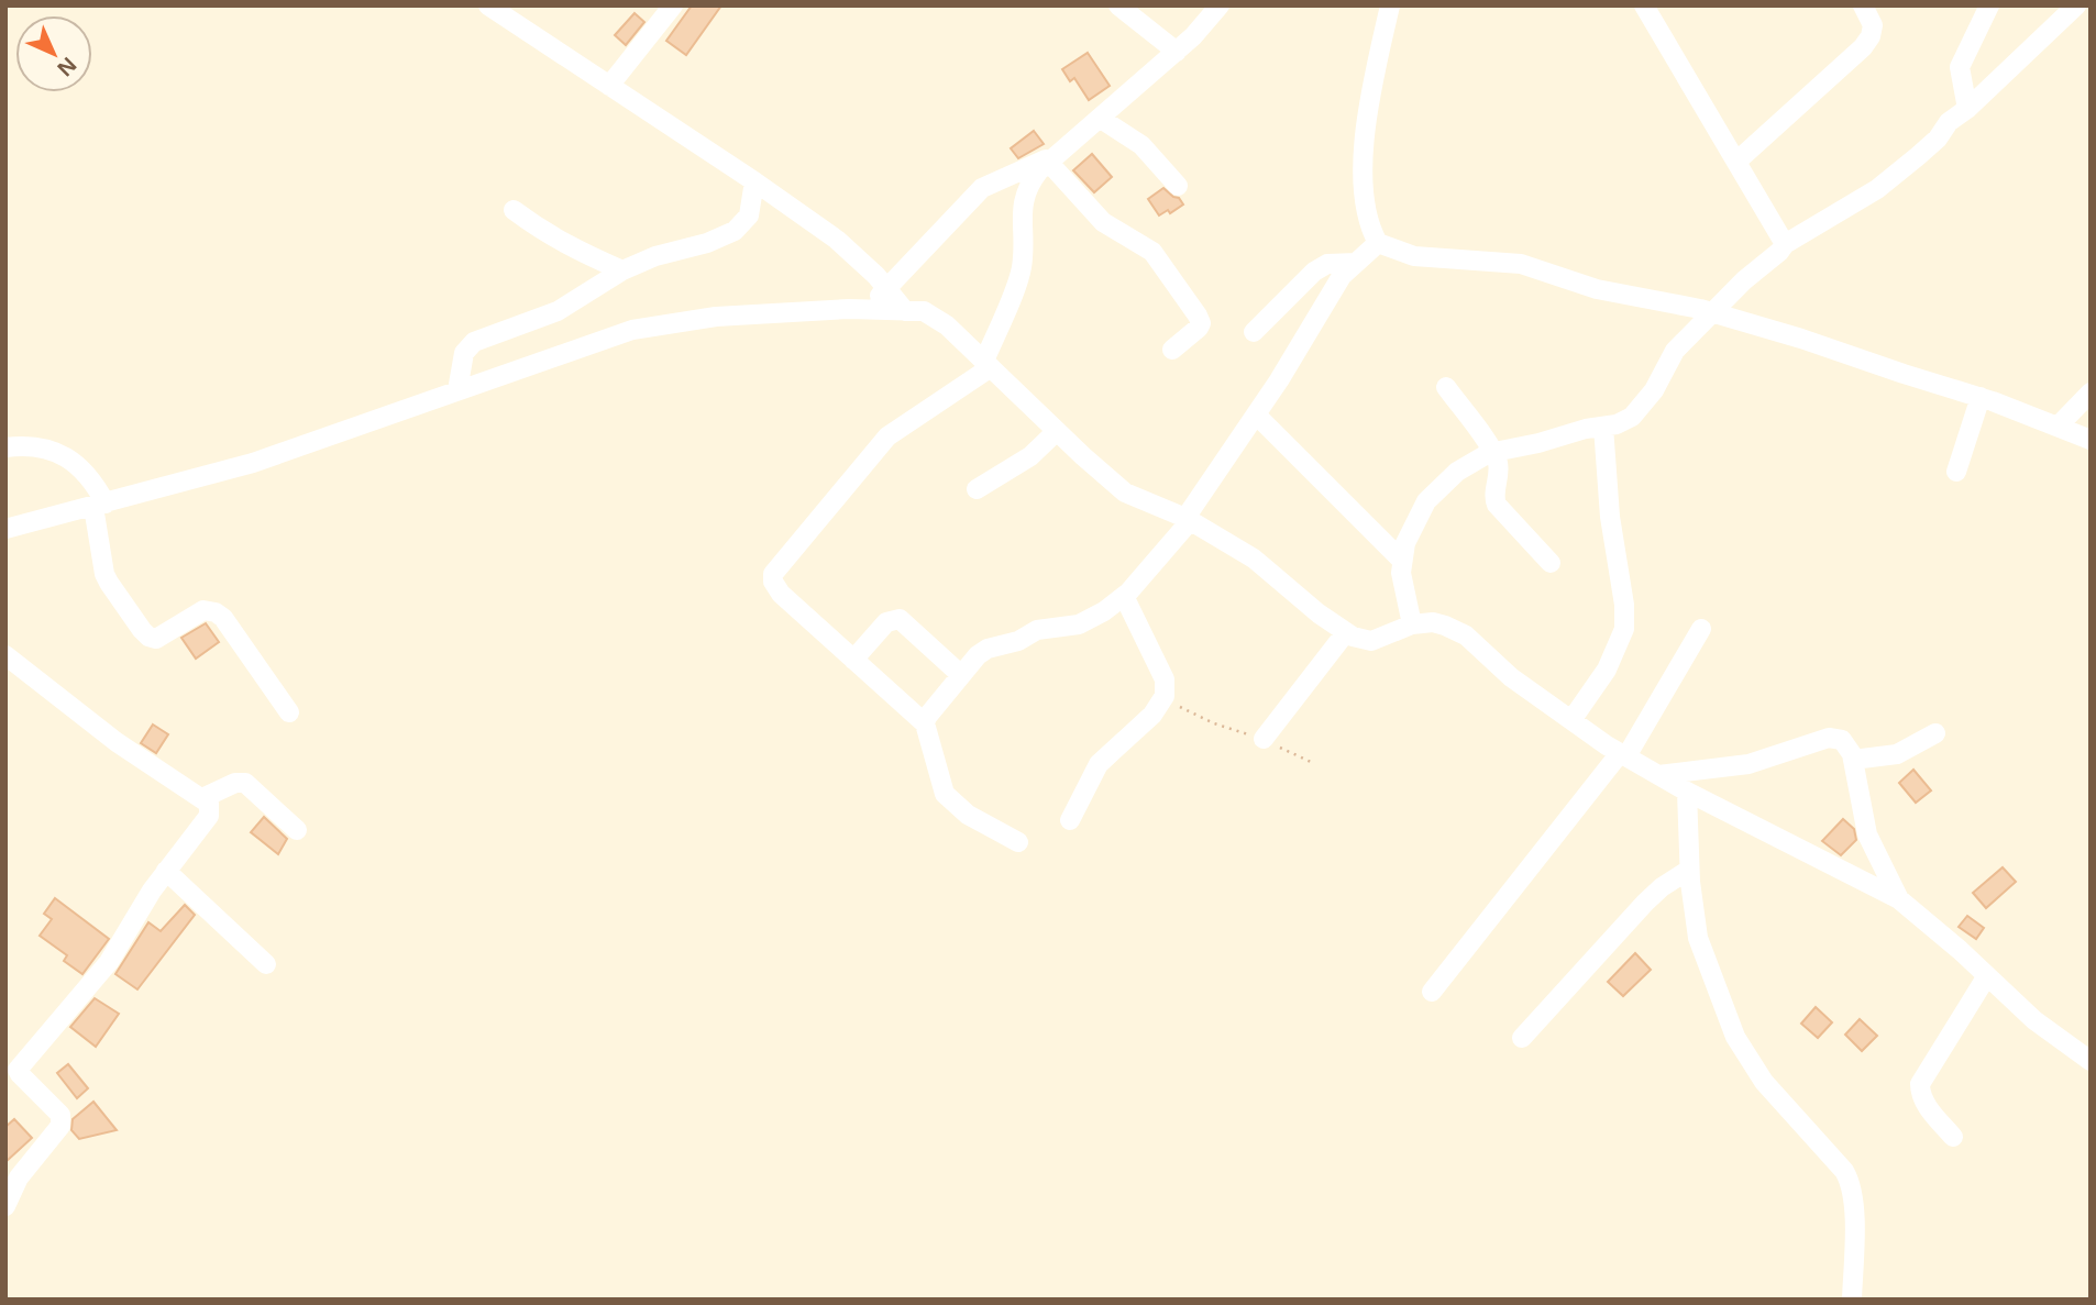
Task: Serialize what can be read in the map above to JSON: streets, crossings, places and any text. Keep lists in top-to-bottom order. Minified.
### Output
{"north":"bottom right"}
